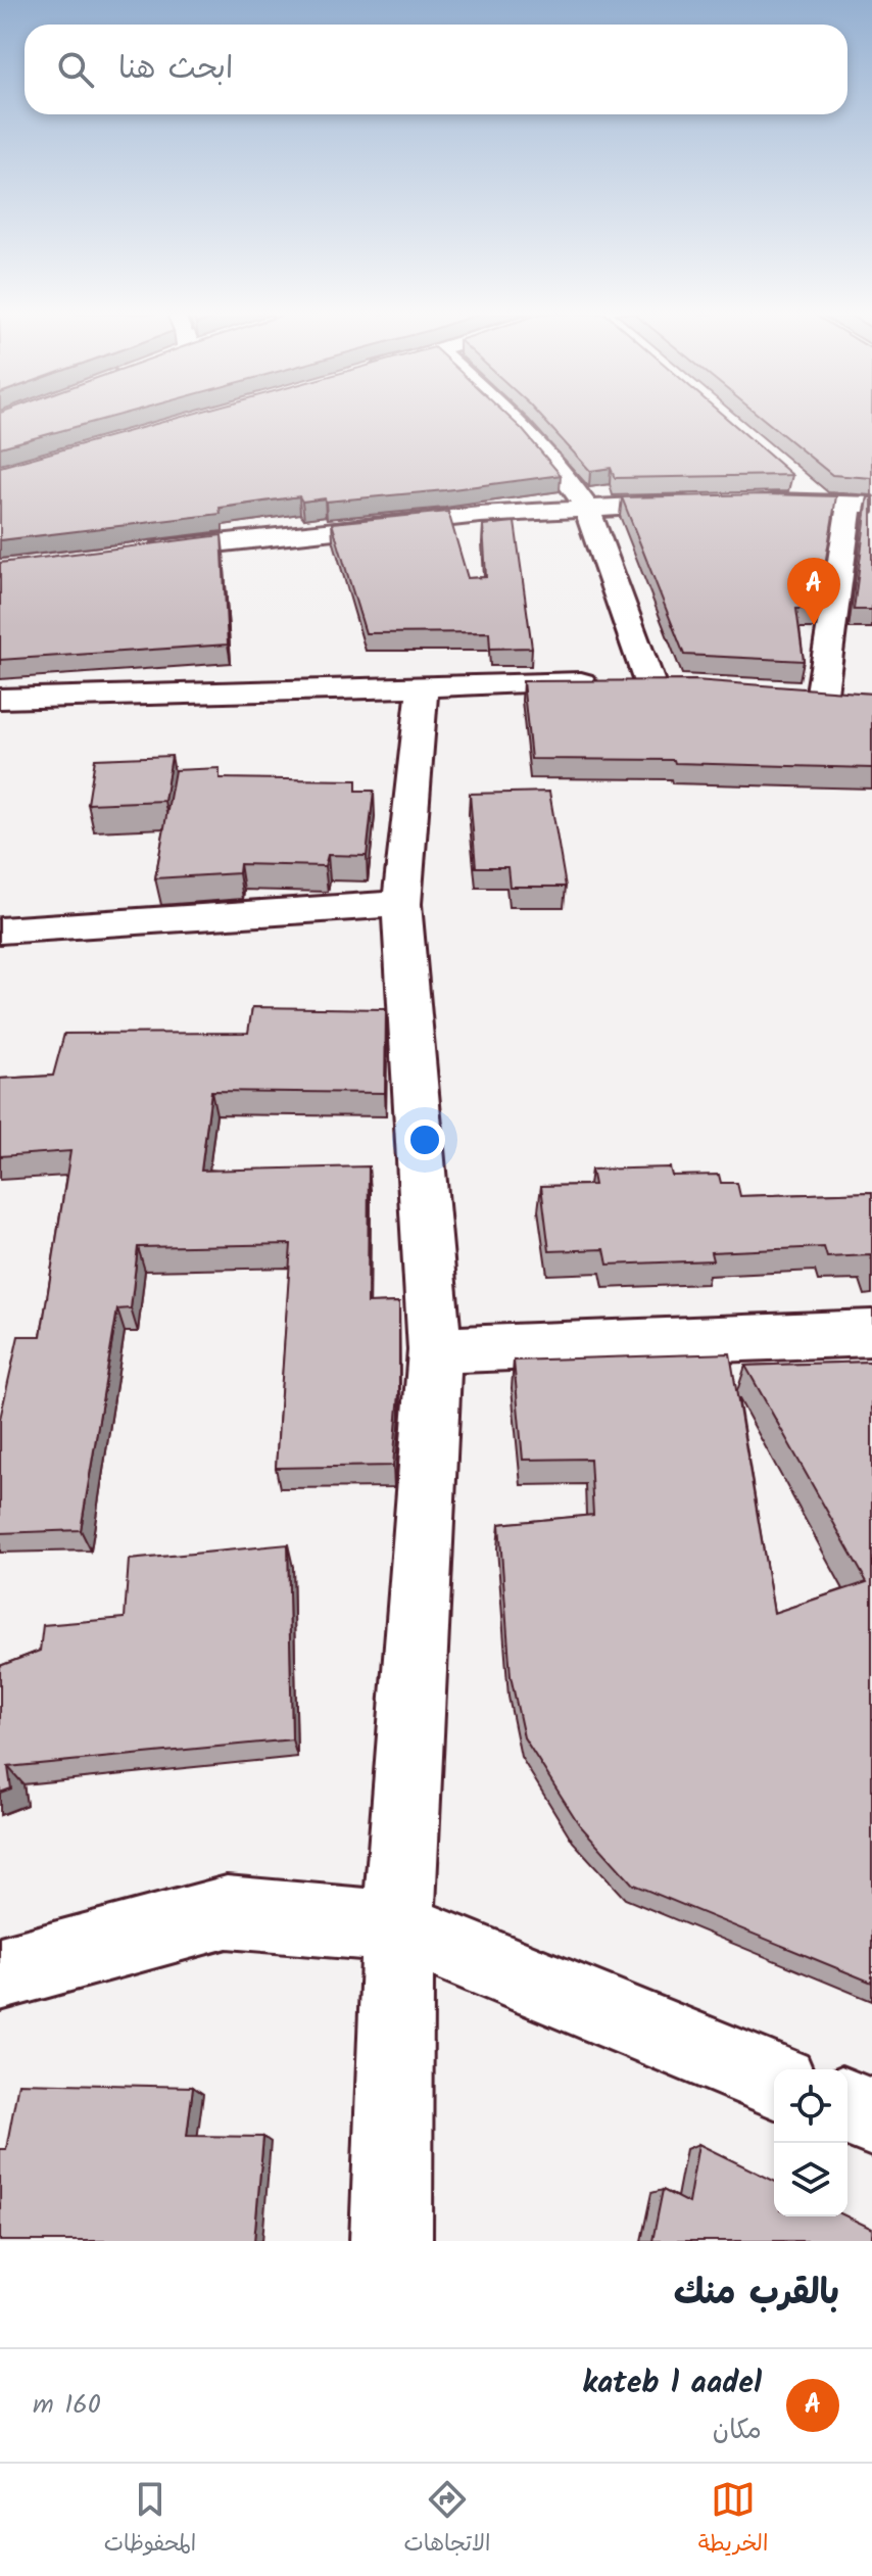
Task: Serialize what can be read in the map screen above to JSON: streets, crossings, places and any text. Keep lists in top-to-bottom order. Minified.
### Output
{"page":{"search":"ابحث هنا","pins":"A","heading":"بالقرب منك","list":[{"mark":"A","name":"kateb l aadel","note":"مكان","value":"160 m"}],"nav":["الخريطة","الاتجاهات","المحفوظات"]}}
